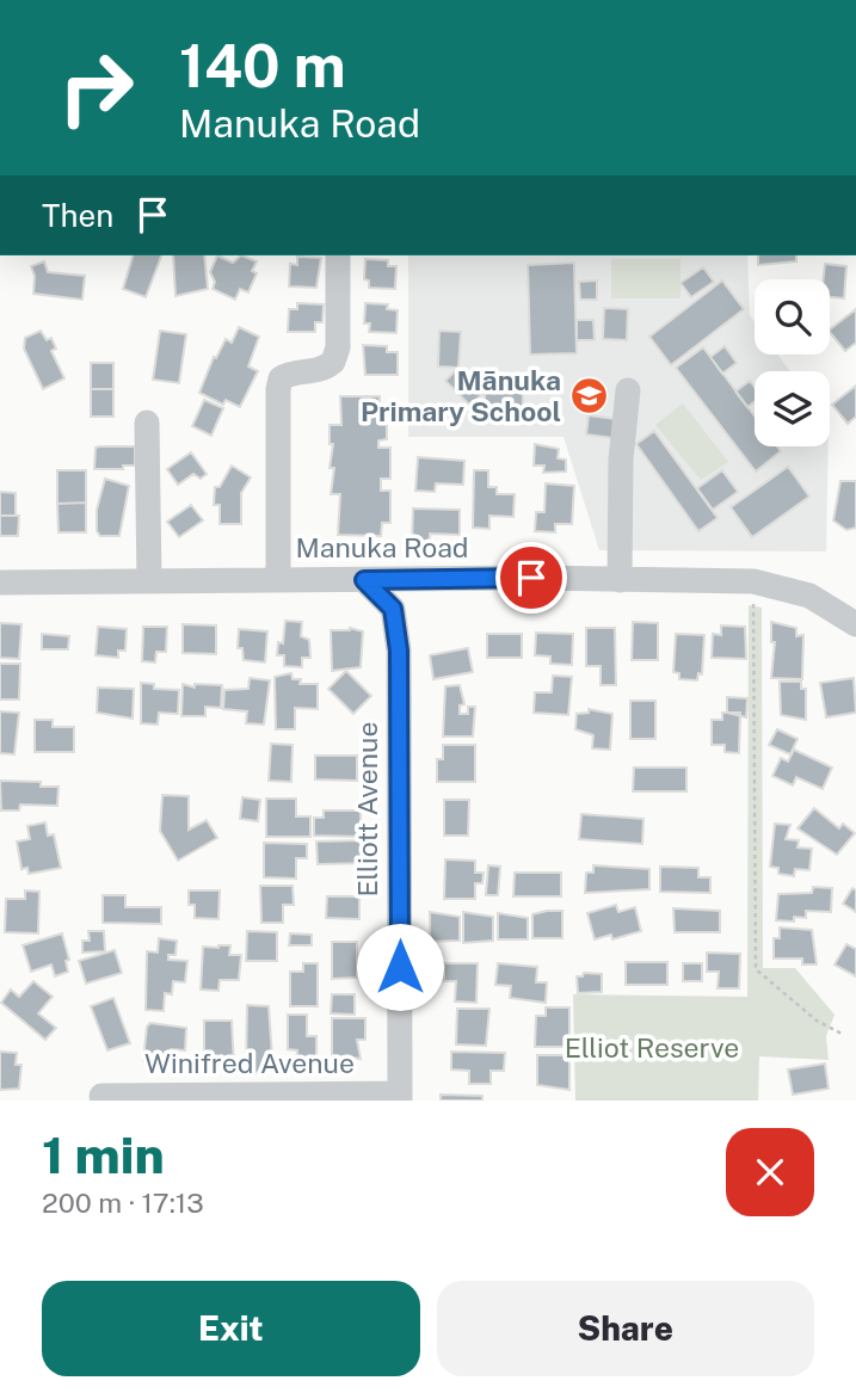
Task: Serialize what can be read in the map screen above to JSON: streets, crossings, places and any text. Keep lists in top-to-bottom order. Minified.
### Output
{"streets":{"street":["Manuka Road","Elliott Avenue","Winifred Avenue"]},"crossings":[["Manuka Road","Elliott Avenue"],["Elliott Avenue","Winifred Avenue"]],"parks":["Elliot Reserve"],"places":{"school or university":["Mānuka Primary School"]},"page":{"turn":["140 m","Manuka Road"],"then":"Then","heading":["1 min","200 m · 17:13"],"buttons":["Exit","Share"]}}
